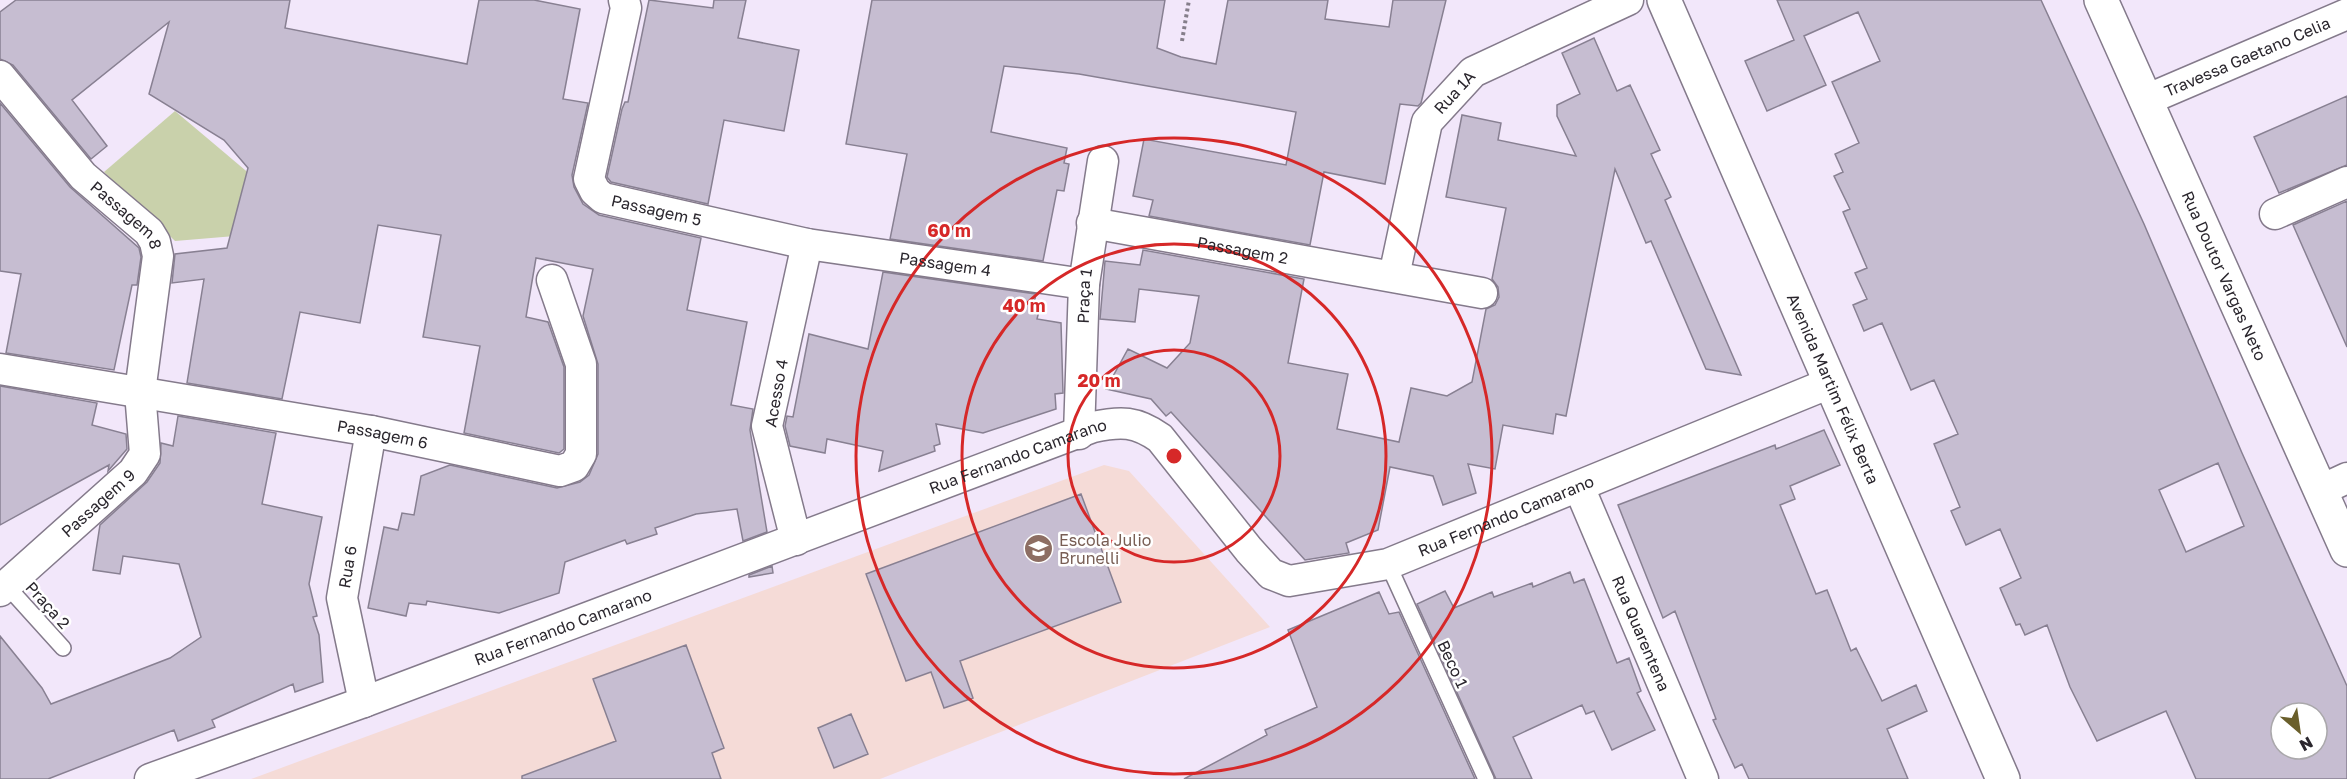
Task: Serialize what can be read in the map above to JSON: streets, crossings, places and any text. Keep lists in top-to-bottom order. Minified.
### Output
{"streets":{"main road":["Rua Doutor Vargas Neto","Avenida Martim Félix Berta"],"street":["Travessa Gaetano Celia","Rua 1A","Passagem 5","Passagem 8","Passagem 2","Passagem 4","Praça 1","Acesso 4","Passagem 6","Rua Fernando Camarano","Passagem 9","Rua 6","Rua Quarentena"],"lane":["Praça 2","Beco 1"]},"crossings":[["Travessa Gaetano Celia","Rua Doutor Vargas Neto"],["Rua 1A","Passagem 2"],["Passagem 5","Passagem 4"],["Passagem 5","Acesso 4"],["Passagem 8","Passagem 6"],["Passagem 8","Passagem 9"],["Passagem 2","Praça 1"],["Passagem 4","Praça 1"],["Passagem 4","Acesso 4"],["Praça 1","Rua Fernando Camarano"],["Avenida Martim Félix Berta","Rua Fernando Camarano"],["Acesso 4","Rua Fernando Camarano"],["Passagem 6","Passagem 9"],["Passagem 6","Rua 6"],["Rua Fernando Camarano","Rua 6"],["Rua Fernando Camarano","Rua Quarentena"],["Rua Fernando Camarano","Beco 1"],["Passagem 9","Praça 2"]],"places":{"school or university":["Escola Julio Brunelli"]},"north":"bottom right","rings":["60 m","40 m","20 m"]}
